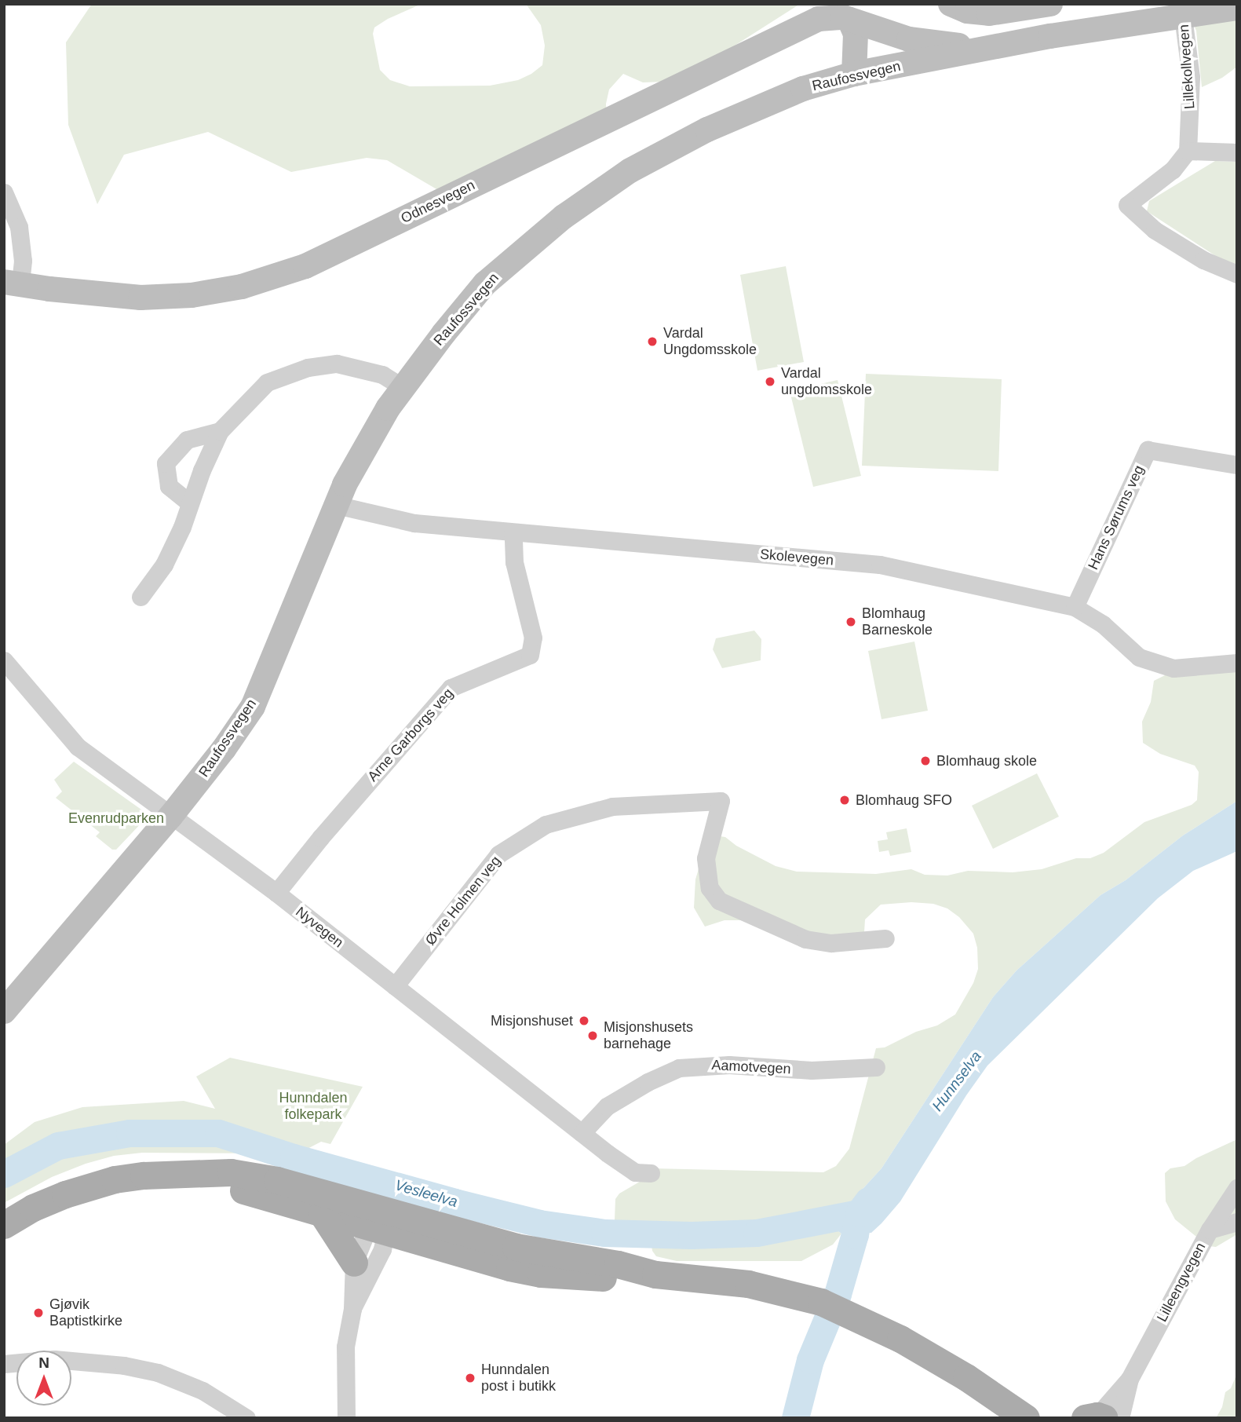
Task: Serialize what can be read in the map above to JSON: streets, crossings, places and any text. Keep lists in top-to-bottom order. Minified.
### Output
{"streets":{"main road":["Raufossvegen","Odnesvegen"],"street":["Lillekollvegen","Hans Sørums veg","Skolevegen","Arne Garborgs veg","Øvre Holmen veg","Nyvegen","Aamotvegen","Lilleengvegen"]},"crossings":[["Lillekollvegen","Raufossvegen"],["Raufossvegen","Odnesvegen"],["Raufossvegen","Skolevegen"],["Raufossvegen","Nyvegen"],["Hans Sørums veg","Skolevegen"],["Skolevegen","Arne Garborgs veg"],["Arne Garborgs veg","Nyvegen"],["Øvre Holmen veg","Nyvegen"],["Nyvegen","Aamotvegen"]],"water":["Hunnselva","Vesleelva"],"parks":["Evenrudparken","Hunndalen folkepark"],"places":["Vardal Ungdomsskole","Vardal ungdomsskole","Blomhaug Barneskole","Blomhaug skole","Blomhaug SFO","Misjonshuset","Misjonshusets barnehage","Gjøvik Baptistkirke","Hunndalen post i butikk"],"north":"top"}
